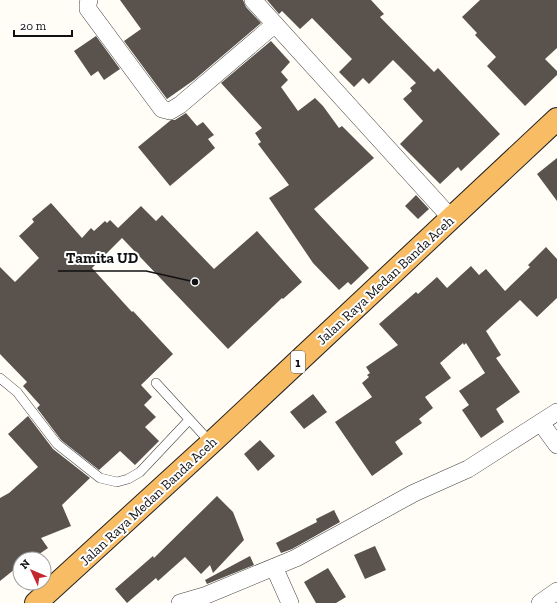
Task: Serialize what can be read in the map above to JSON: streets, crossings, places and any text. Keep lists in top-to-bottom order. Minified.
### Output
{"streets":{"highway":["Jalan Raya Medan Banda Aceh","1"]},"places":["Tamita UD"],"scale_bar":"20 m","north":"top left"}
